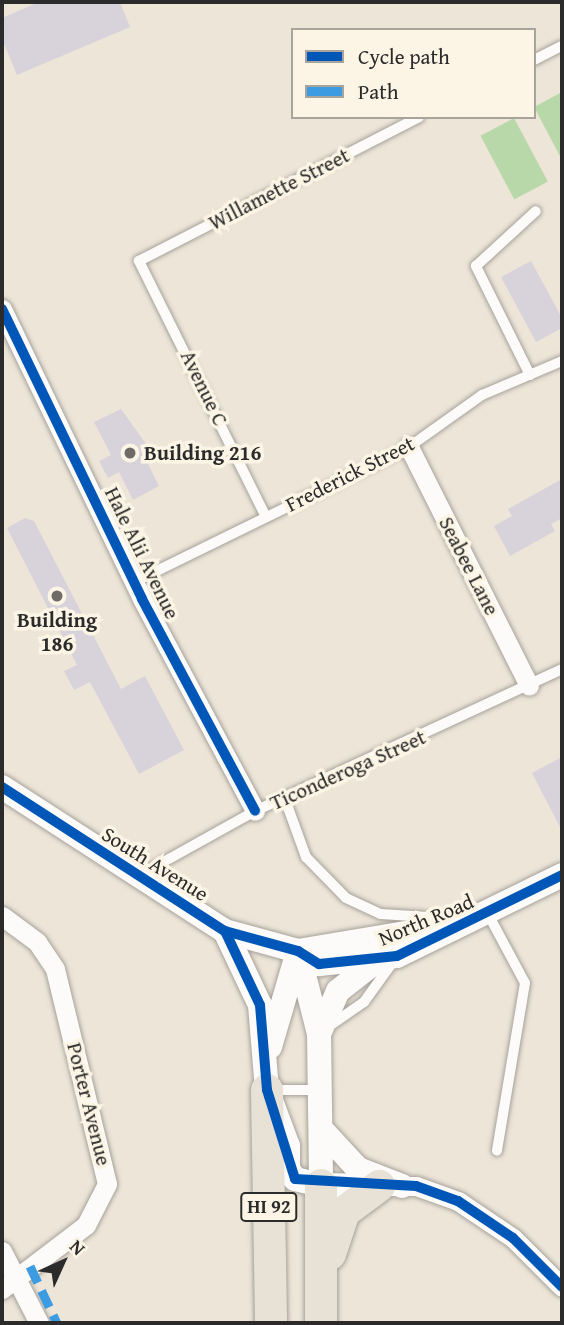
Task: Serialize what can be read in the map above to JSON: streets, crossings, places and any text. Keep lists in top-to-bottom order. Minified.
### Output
{"streets":{"main road":["HI 92"],"street":["Hale Alii Avenue","Seabee Lane","South Avenue","North Road","Porter Avenue"],"lane":["Willamette Street","Avenue C","Frederick Street","Ticonderoga Street"]},"crossings":[["Willamette Street","Avenue C"],["Avenue C","Frederick Street"],["Frederick Street","Hale Alii Avenue"],["Frederick Street","Seabee Lane"],["Hale Alii Avenue","Ticonderoga Street"],["Seabee Lane","Ticonderoga Street"],["Ticonderoga Street","South Avenue"],["South Avenue","North Road"]],"places":["Building 216","Building 186"],"legend":["Cycle path","Path"],"north":"top right"}
